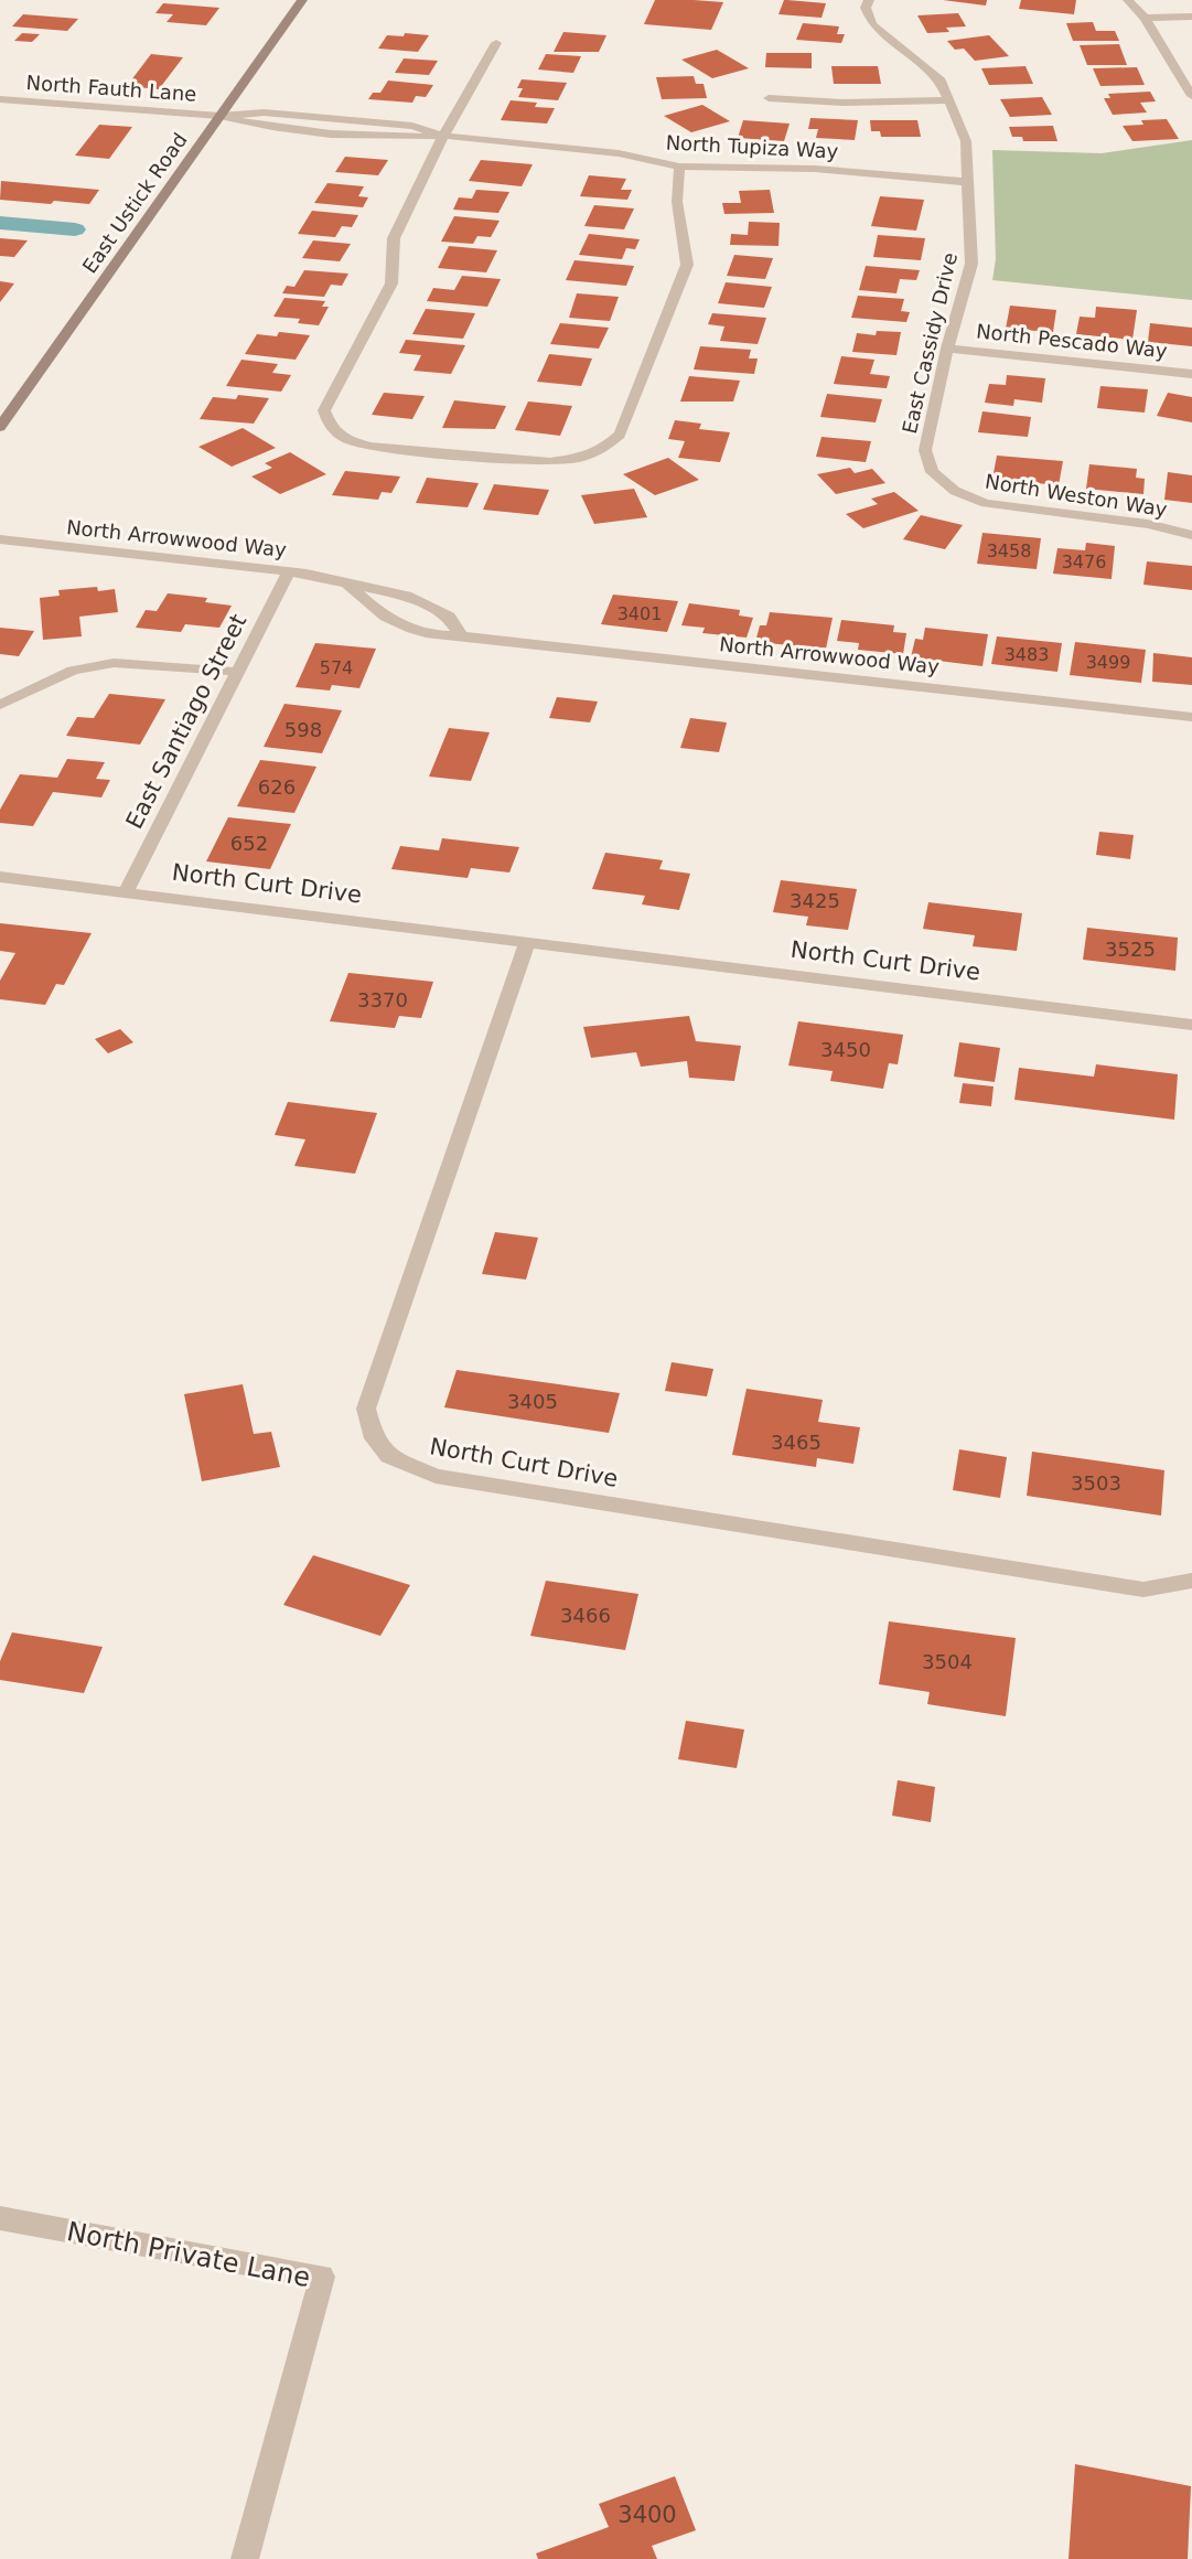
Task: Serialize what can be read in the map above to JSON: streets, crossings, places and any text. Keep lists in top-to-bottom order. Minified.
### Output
{"streets":{"main road":["East Ustick Road"],"street":["North Fauth Lane","North Tupiza Way","North Pescado Way","East Cassidy Drive","North Weston Way","North Arrowwood Way","East Santiago Street","North Curt Drive","North Private Lane"]},"crossings":[["North Fauth Lane","North Tupiza Way"],["North Fauth Lane","East Ustick Road"],["North Tupiza Way","East Ustick Road"],["North Tupiza Way","East Cassidy Drive"],["North Pescado Way","East Cassidy Drive"],["East Cassidy Drive","North Weston Way"],["North Arrowwood Way","East Santiago Street"],["East Santiago Street","North Curt Drive"]],"house_numbers":["3458","3476","3401","3483","3499","574","598","626","652","3425","3525","3370","3450","3405","3465","3503","3466","3504","3400"]}
